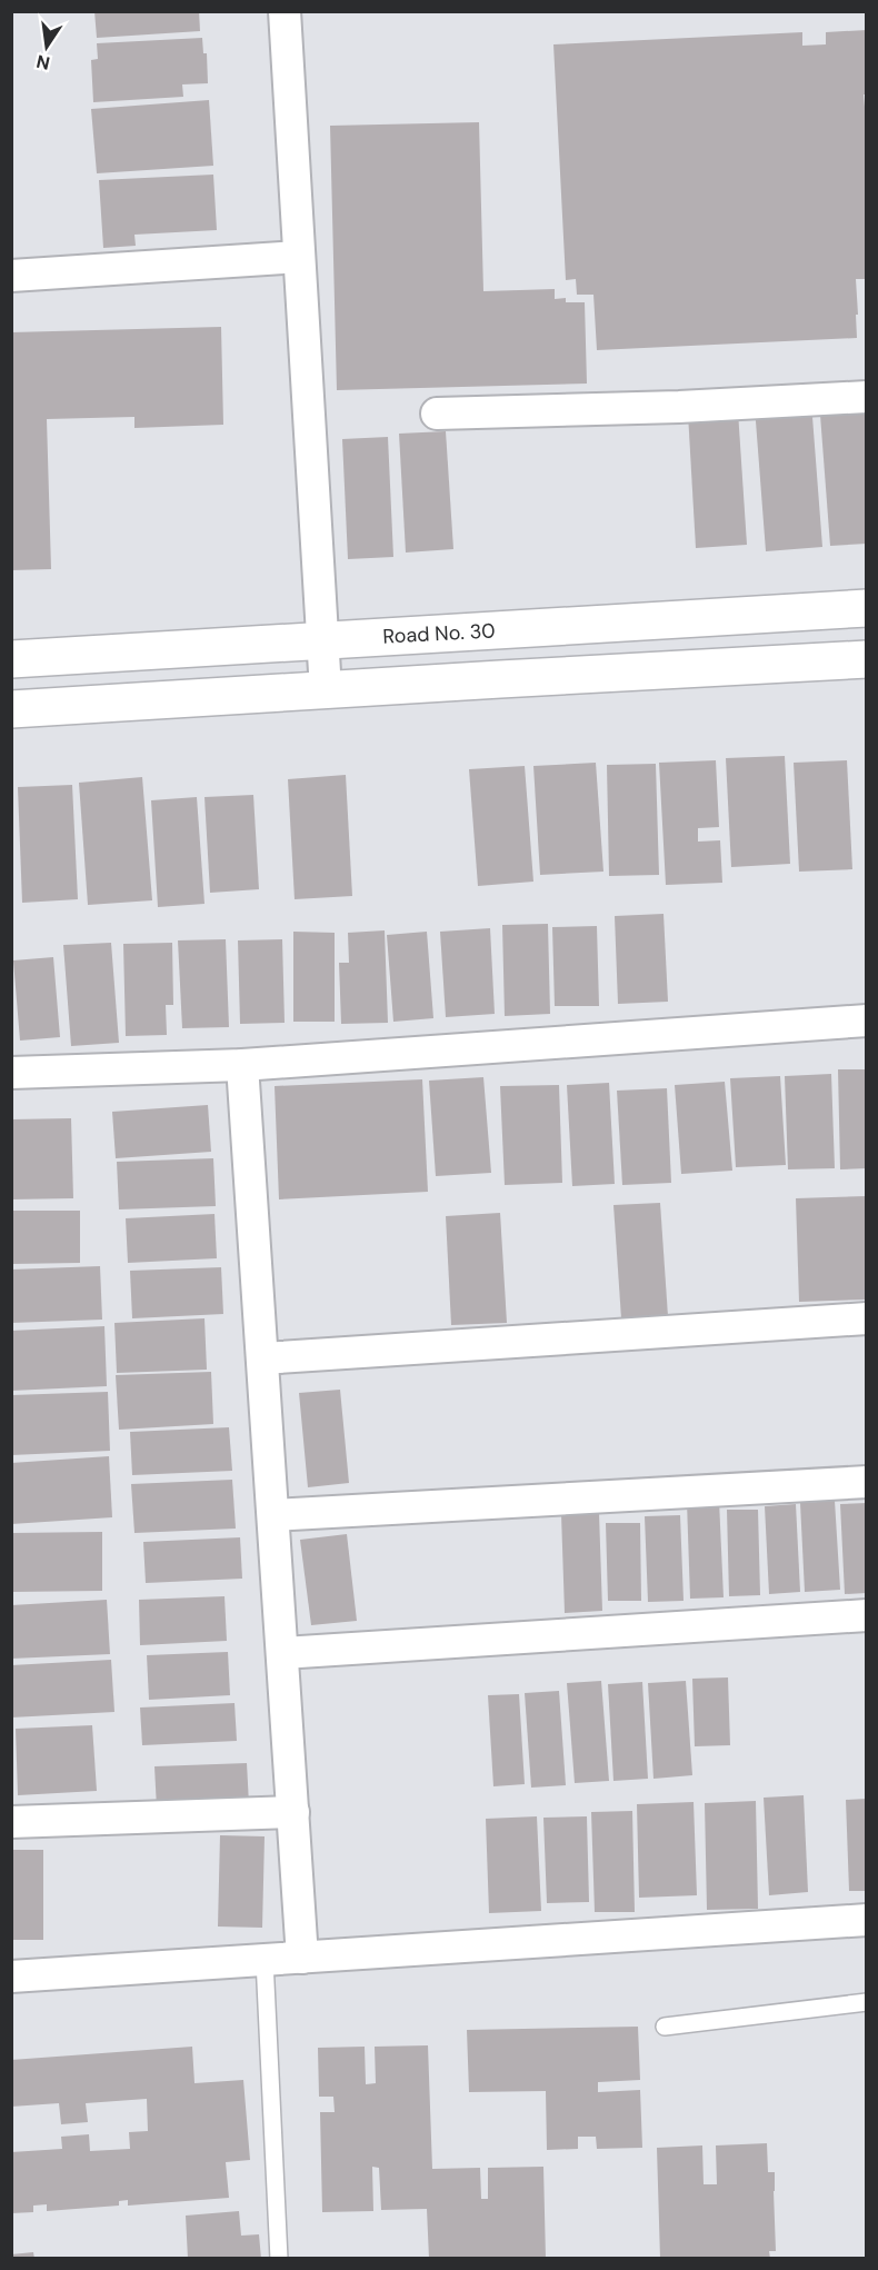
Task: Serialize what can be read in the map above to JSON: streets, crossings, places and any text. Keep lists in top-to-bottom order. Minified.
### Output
{"streets":{"street":["Road No. 30"]},"north":"bottom"}
